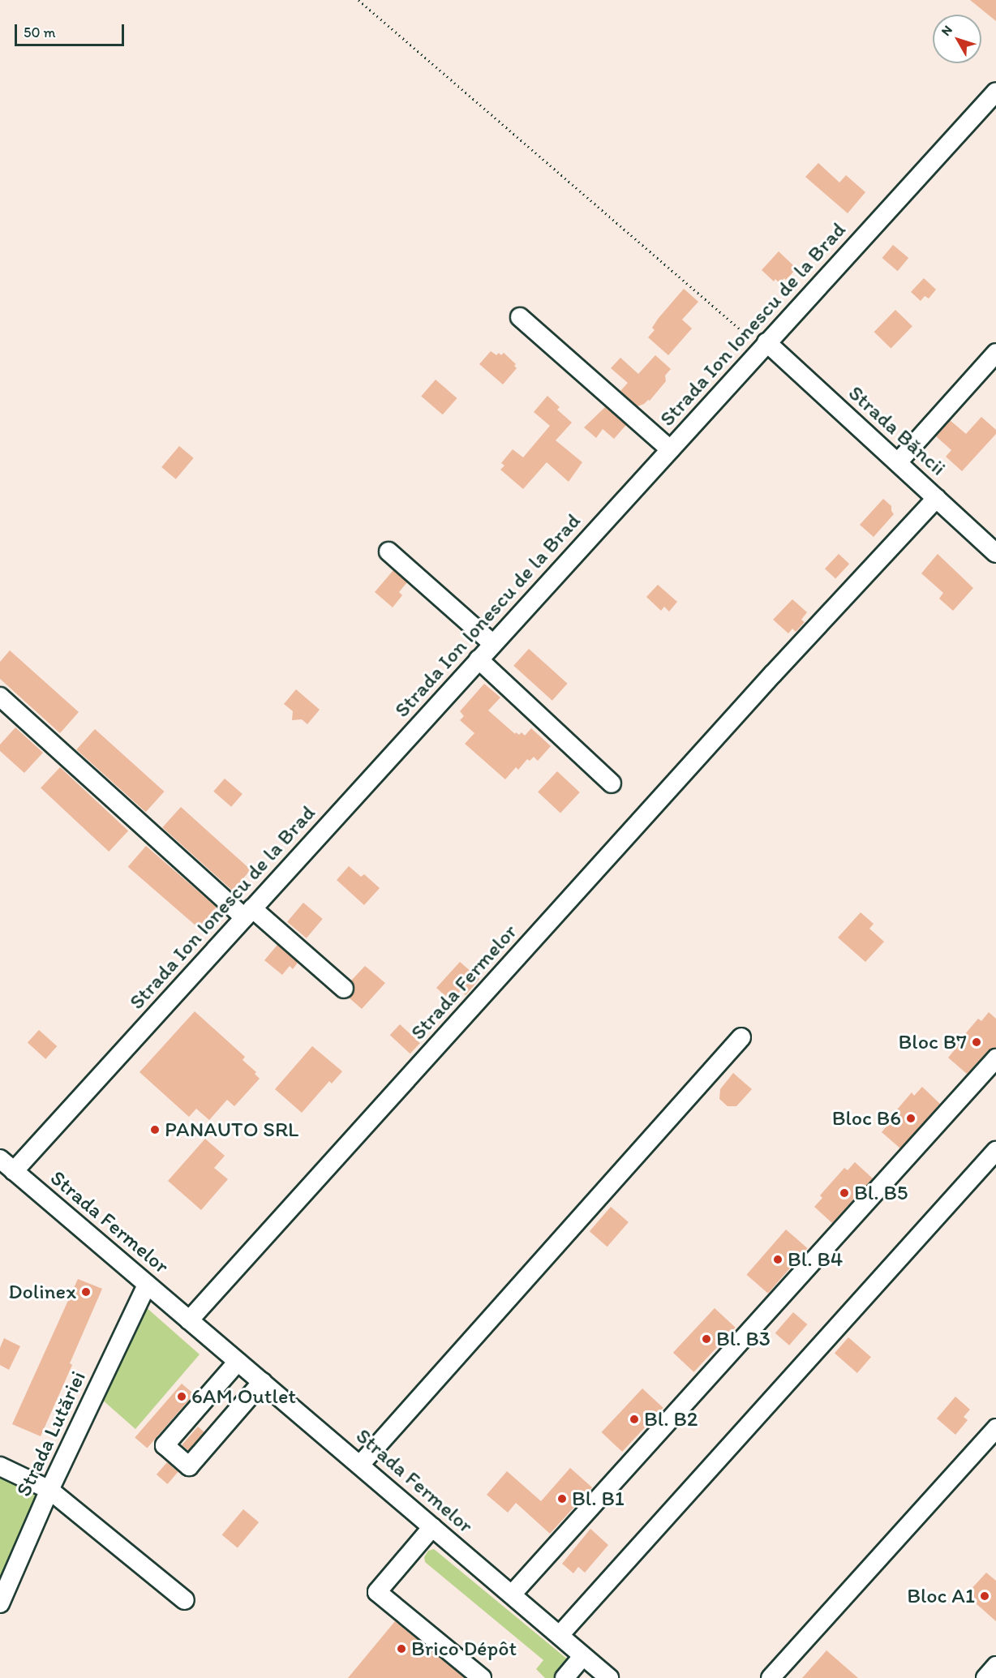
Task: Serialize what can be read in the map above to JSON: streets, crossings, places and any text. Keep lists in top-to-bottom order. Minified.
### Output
{"streets":{"street":["Strada Ion Ionescu de la Brad","Strada Băncii","Strada Fermelor","Strada Lutăriei"]},"crossings":[["Strada Ion Ionescu de la Brad","Strada Băncii"],["Strada Ion Ionescu de la Brad","Strada Fermelor"],["Strada Băncii","Strada Fermelor"],["Strada Fermelor","Strada Lutăriei"]],"places":["Bloc B7","Bloc B6","PANAUTO SRL","Bl. B5","Bl. B4","Dolinex","Bl. B3","6AM Outlet","Bl. B2","Bl. B1","Bloc A1","Brico Dépôt"],"scale_bar":"50 m","north":"top left"}
